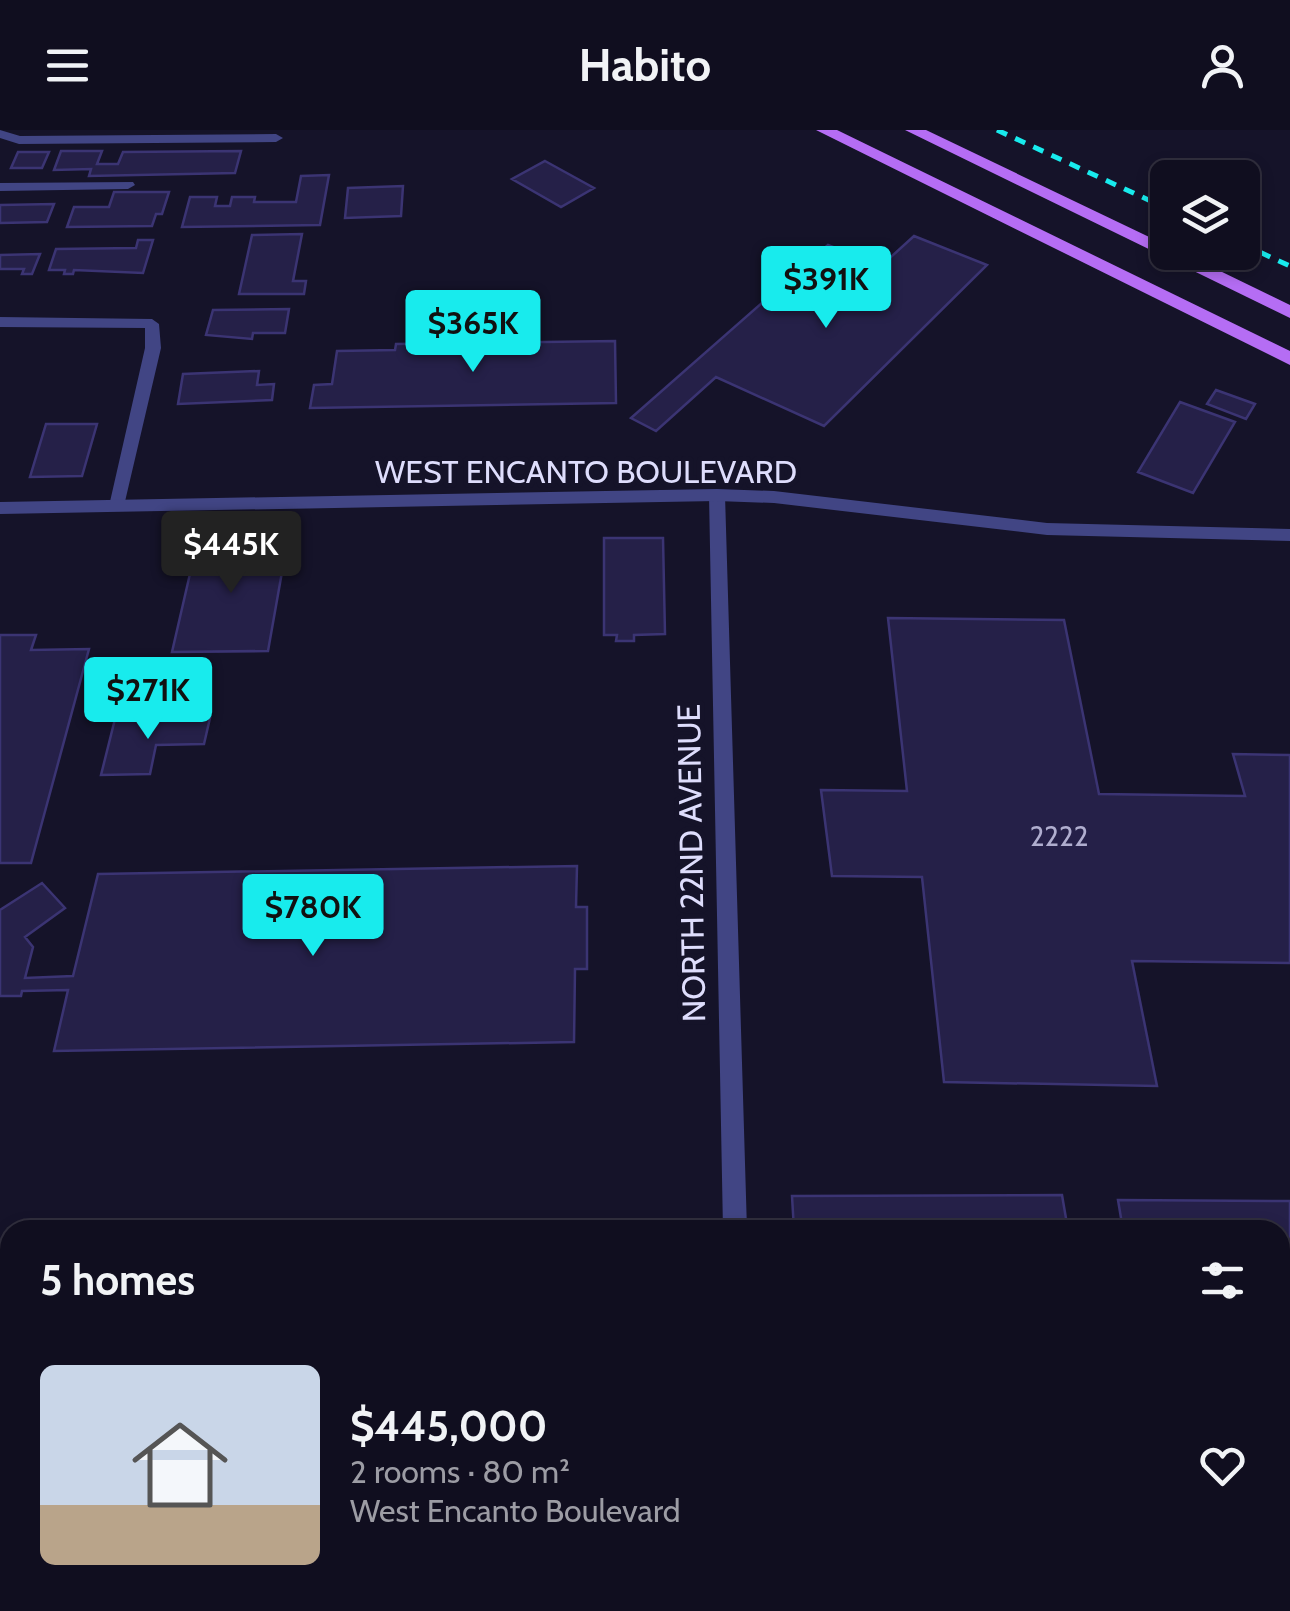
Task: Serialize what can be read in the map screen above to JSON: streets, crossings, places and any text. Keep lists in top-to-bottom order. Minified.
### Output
{"streets":{"street":["WEST ENCANTO BOULEVARD","NORTH 22ND AVENUE"]},"crossings":[["WEST ENCANTO BOULEVARD","NORTH 22ND AVENUE"]],"house_numbers":["2222"],"page":{"header":"Habito","price":["$391K","$365K","$445K","$271K","$780K"],"heading":"5 homes","list":[{"name":"$445,000","note":"2 rooms · 80 m² · West Encanto Boulevard"}]}}
